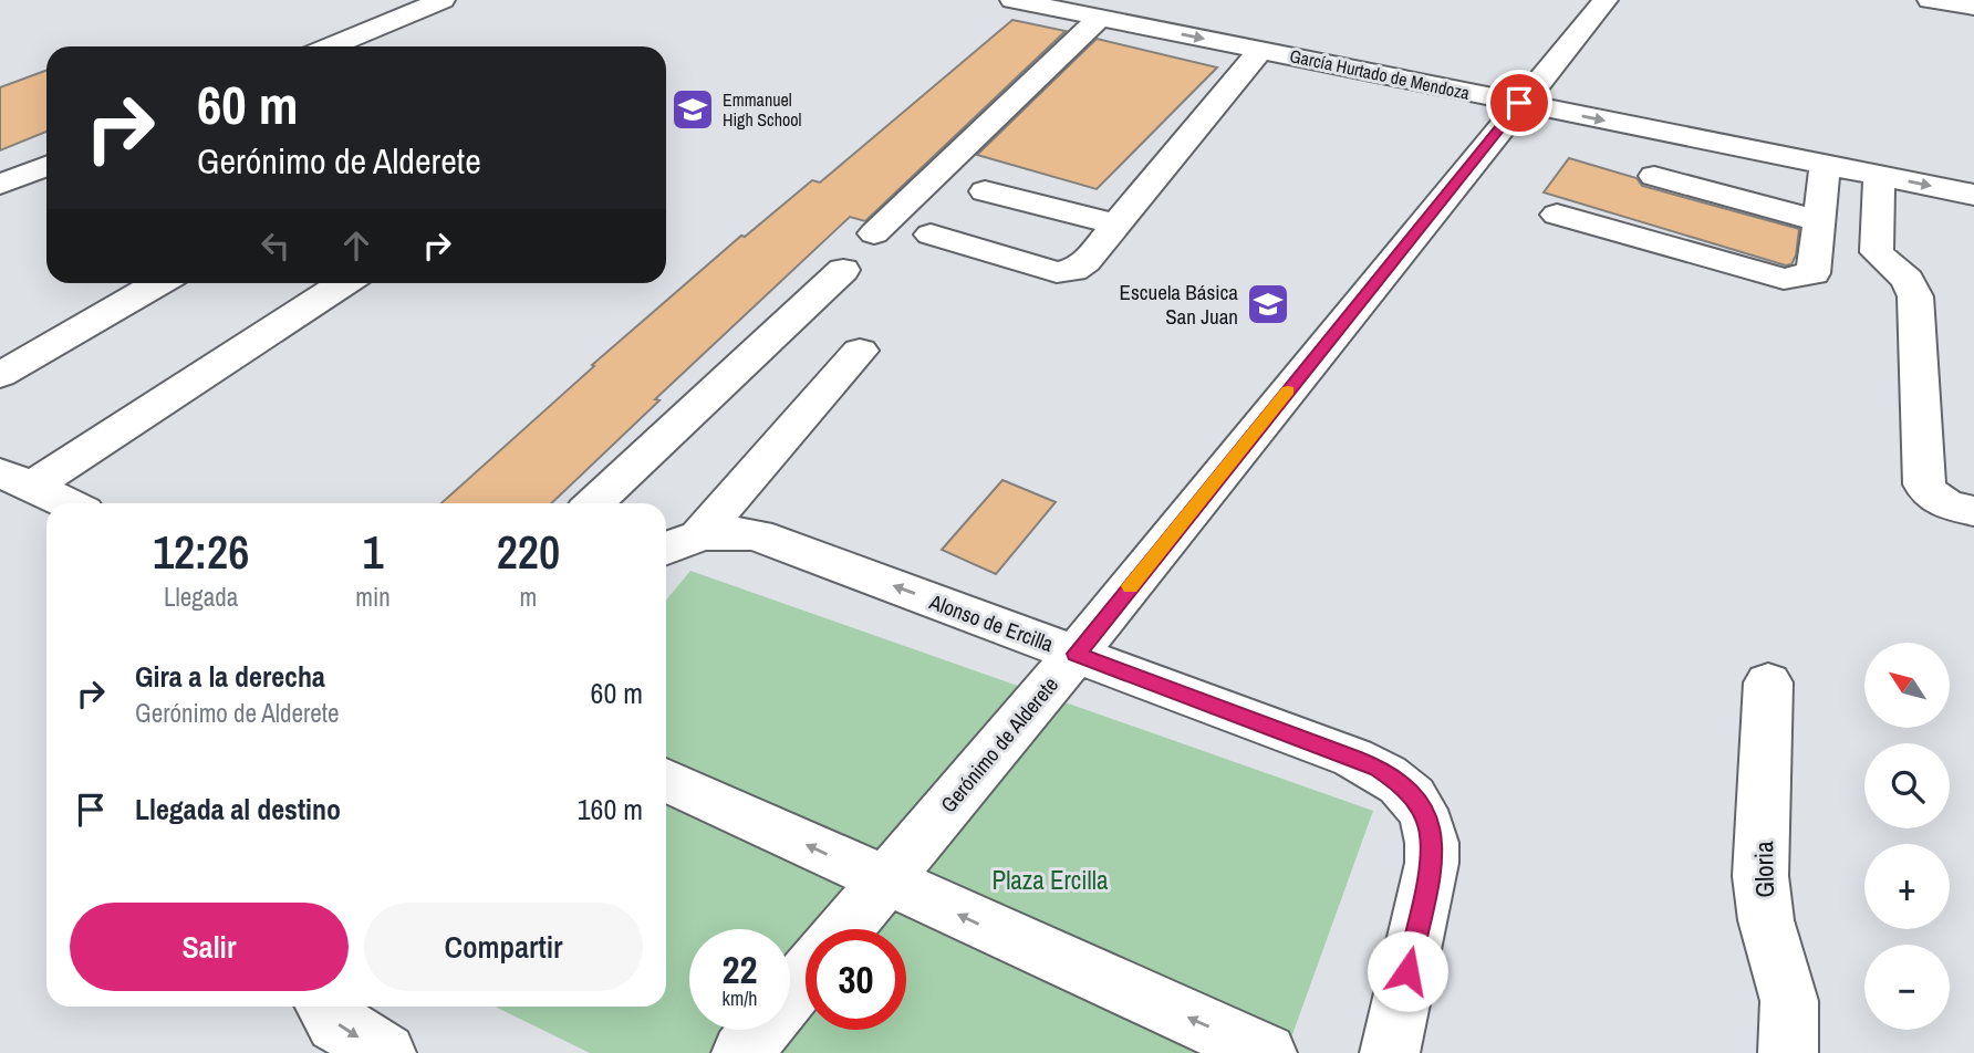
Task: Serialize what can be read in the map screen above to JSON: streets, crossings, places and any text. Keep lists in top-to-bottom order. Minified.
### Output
{"streets":{"street":["García Hurtado de Mendoza","Alonso de Ercilla","Gerónimo de Alderete","Gloria"]},"crossings":[["García Hurtado de Mendoza","Gerónimo de Alderete"],["Alonso de Ercilla","Gerónimo de Alderete"]],"parks":["Plaza Ercilla"],"places":{"school or university":["Emmanuel High School","Escuela Básica San Juan"]},"north":"top left","page":{"turn":["60 m","Gerónimo de Alderete"],"eta":["12:26","Llegada","1","min","220","m"],"list":[{"name":"Gira a la derecha","note":"Gerónimo de Alderete","value":"60 m"},{"name":"Llegada al destino","value":"160 m"}],"map_buttons":["+","−"],"buttons":["Salir","Compartir"],"speed":"22 km/h","limit":"30"}}
